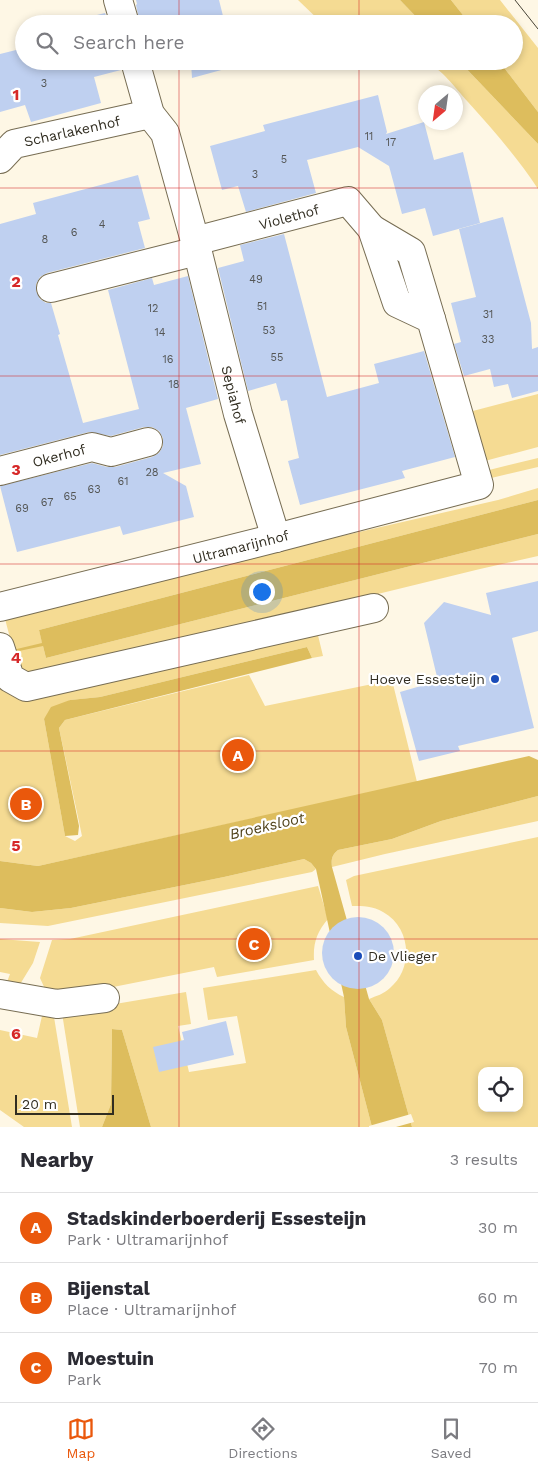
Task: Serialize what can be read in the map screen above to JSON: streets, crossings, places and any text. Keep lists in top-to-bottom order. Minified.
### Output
{"streets":{"street":["Scharlakenhof","Violethof","Sepiahof","Okerhof","Ultramarijnhof"]},"crossings":[["Scharlakenhof","Sepiahof"],["Violethof","Sepiahof"],["Violethof","Ultramarijnhof"],["Sepiahof","Ultramarijnhof"]],"water":["Broeksloot"],"places":["Hoeve Essesteijn","De Vlieger"],"house_numbers":["3","11","17","5","3","4","6","8","49","51","12","31","53","14","33","55","16","18","28","61","63","65","67","69"],"scale_bar":"20 m","north":"bottom left","page":{"search":"Search here","pins":["A","B","C"],"scale":"20 m","heading":["Nearby","3 results"],"list":[{"mark":"A","name":"Stadskinderboerderij Essesteijn","note":"Park · Ultramarijnhof","value":"30 m"},{"mark":"B","name":"Bijenstal","note":"Place · Ultramarijnhof","value":"60 m"},{"mark":"C","name":"Moestuin","note":"Park","value":"70 m"}],"nav":["Map","Directions","Saved"]},"grid":{"rows":["1","2","3","4","5","6"]}}
